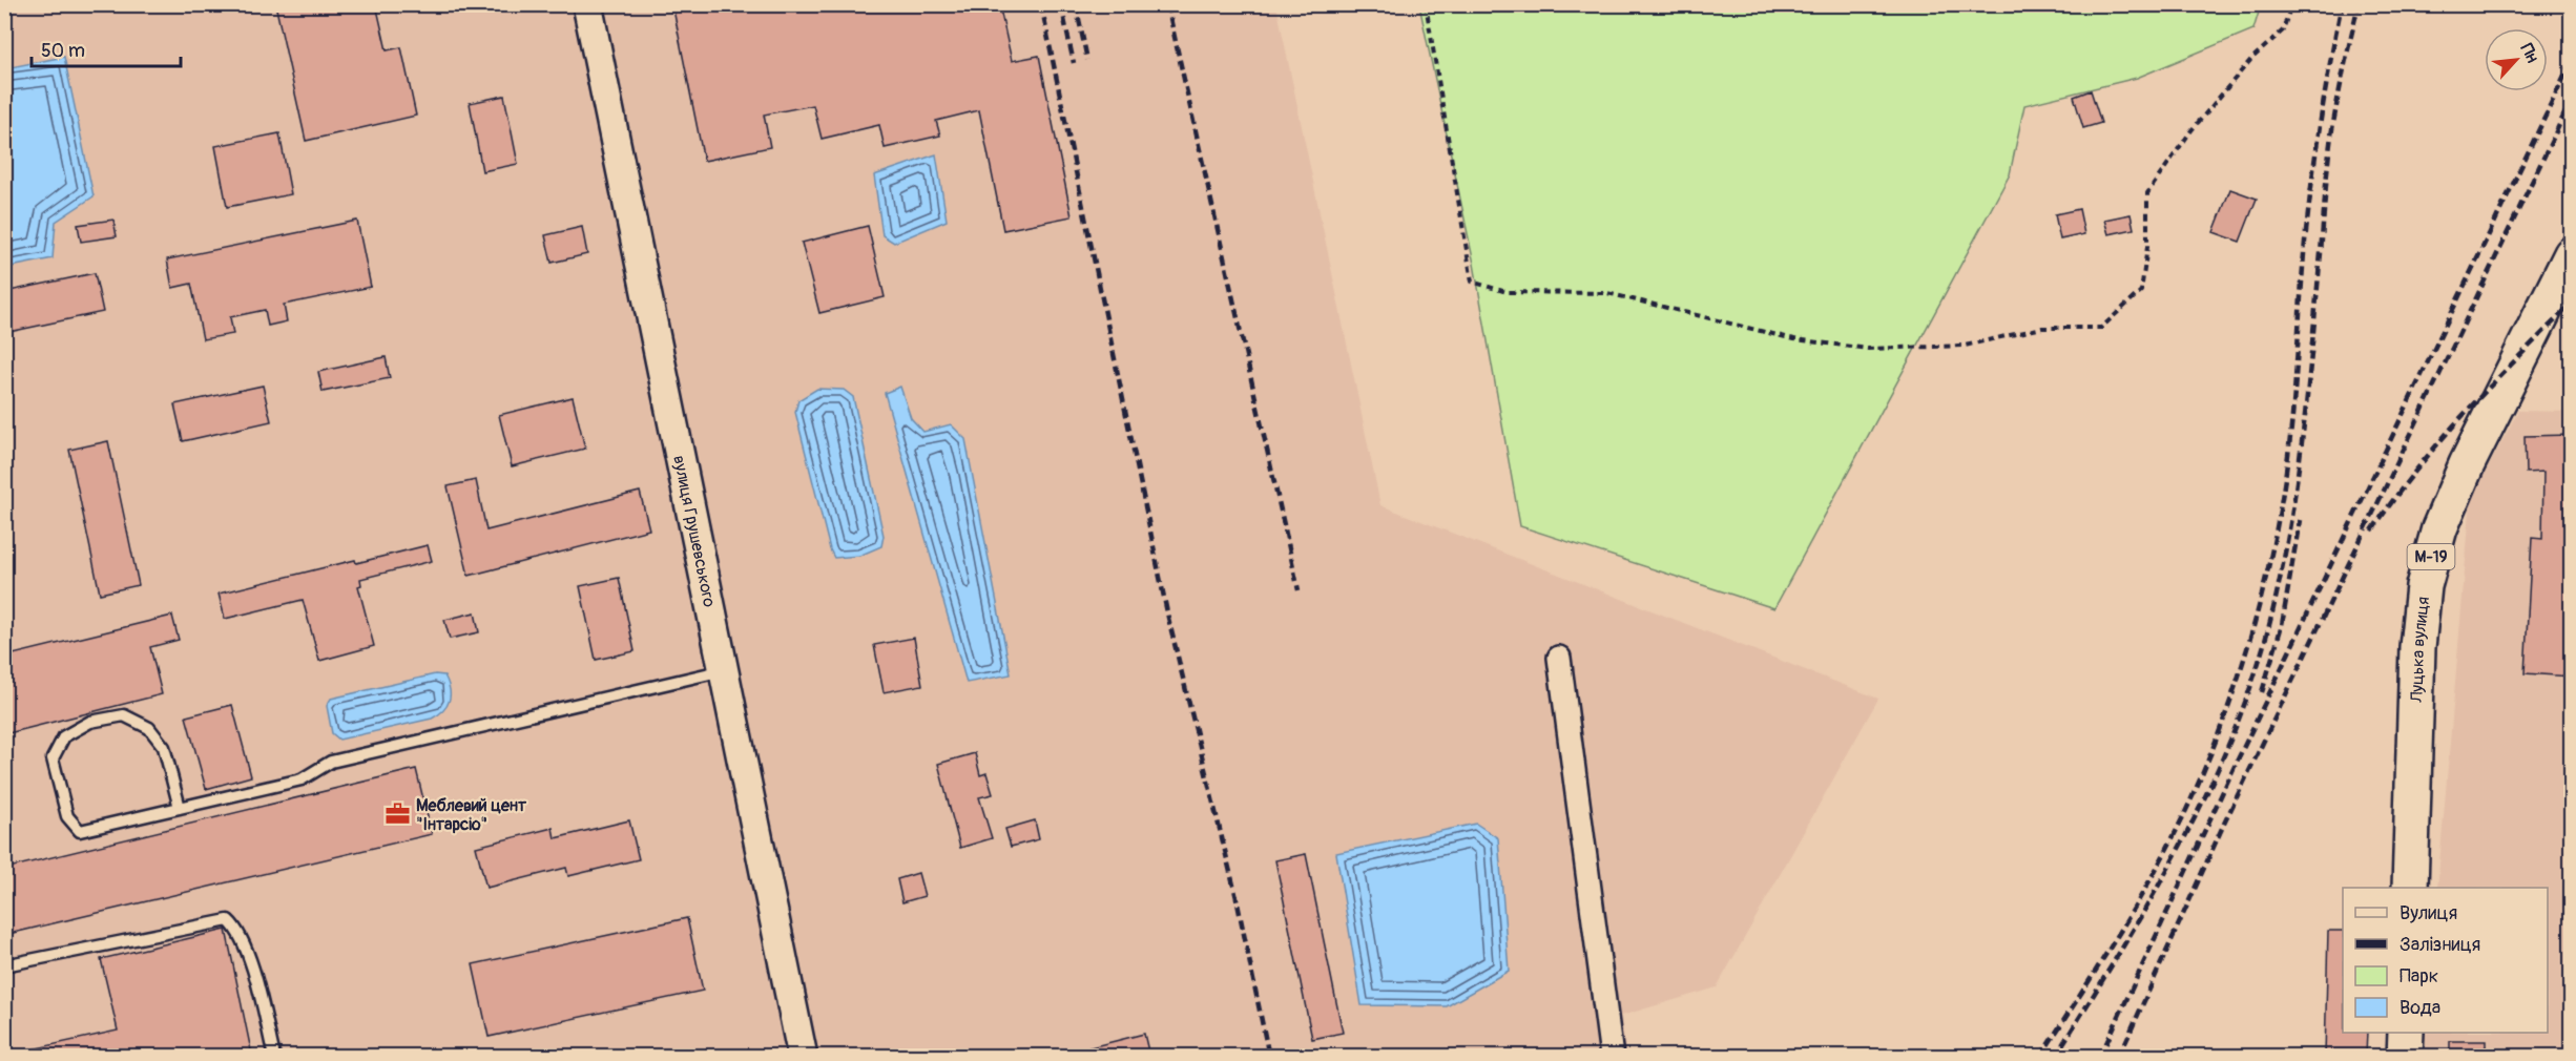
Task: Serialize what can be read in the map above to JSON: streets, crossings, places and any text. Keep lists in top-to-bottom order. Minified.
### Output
{"streets":{"highway":["М-19","Луцька вулиця"],"street":["вулиця Грушевського"]},"places":{"office":["Меблевий цент \"Інтарсіо\""]},"legend":["Вулиця","Залізниця","Парк","Вода"],"scale_bar":"50 m","north":"top right"}
